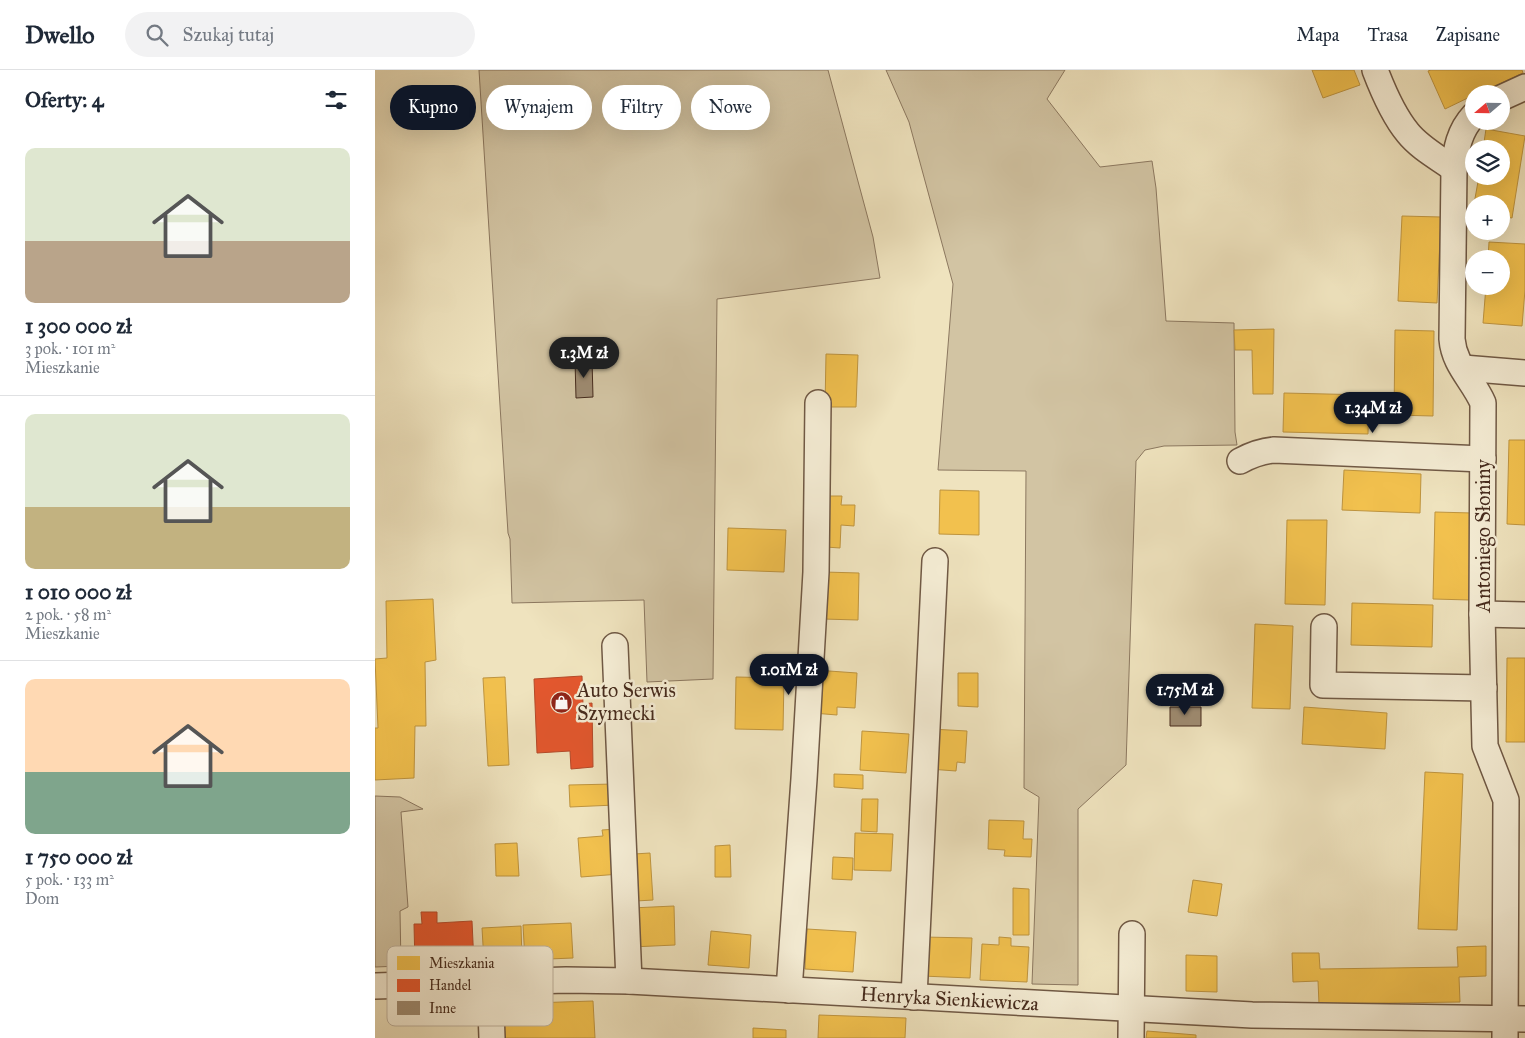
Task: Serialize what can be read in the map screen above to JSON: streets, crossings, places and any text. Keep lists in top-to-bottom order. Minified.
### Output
{"streets":{"street":["Antoniego Słoniny","Henryka Sienkiewicza"]},"crossings":[["Antoniego Słoniny","Henryka Sienkiewicza"]],"places":{"shop":["Auto Serwis Szymecki"]},"legend":["Mieszkania","Handel","Inne"],"north":"left","page":{"header":"Dwello","search":"Szukaj tutaj","nav":["Mapa","Trasa","Zapisane"],"heading":"Oferty: 4","map_buttons":["+","−"],"chip":["Kupno","Wynajem","Filtry","Nowe"],"list":[{"name":"1 300 000 zł","note":"3 pok. · 101 m² · Mieszkanie"},{"name":"1 010 000 zł","note":"2 pok. · 58 m² · Mieszkanie"},{"name":"1 750 000 zł","note":"5 pok. · 133 m² · Dom"}],"price":["1.3M zł","1.34M zł","1.01M zł","1.75M zł"]}}
